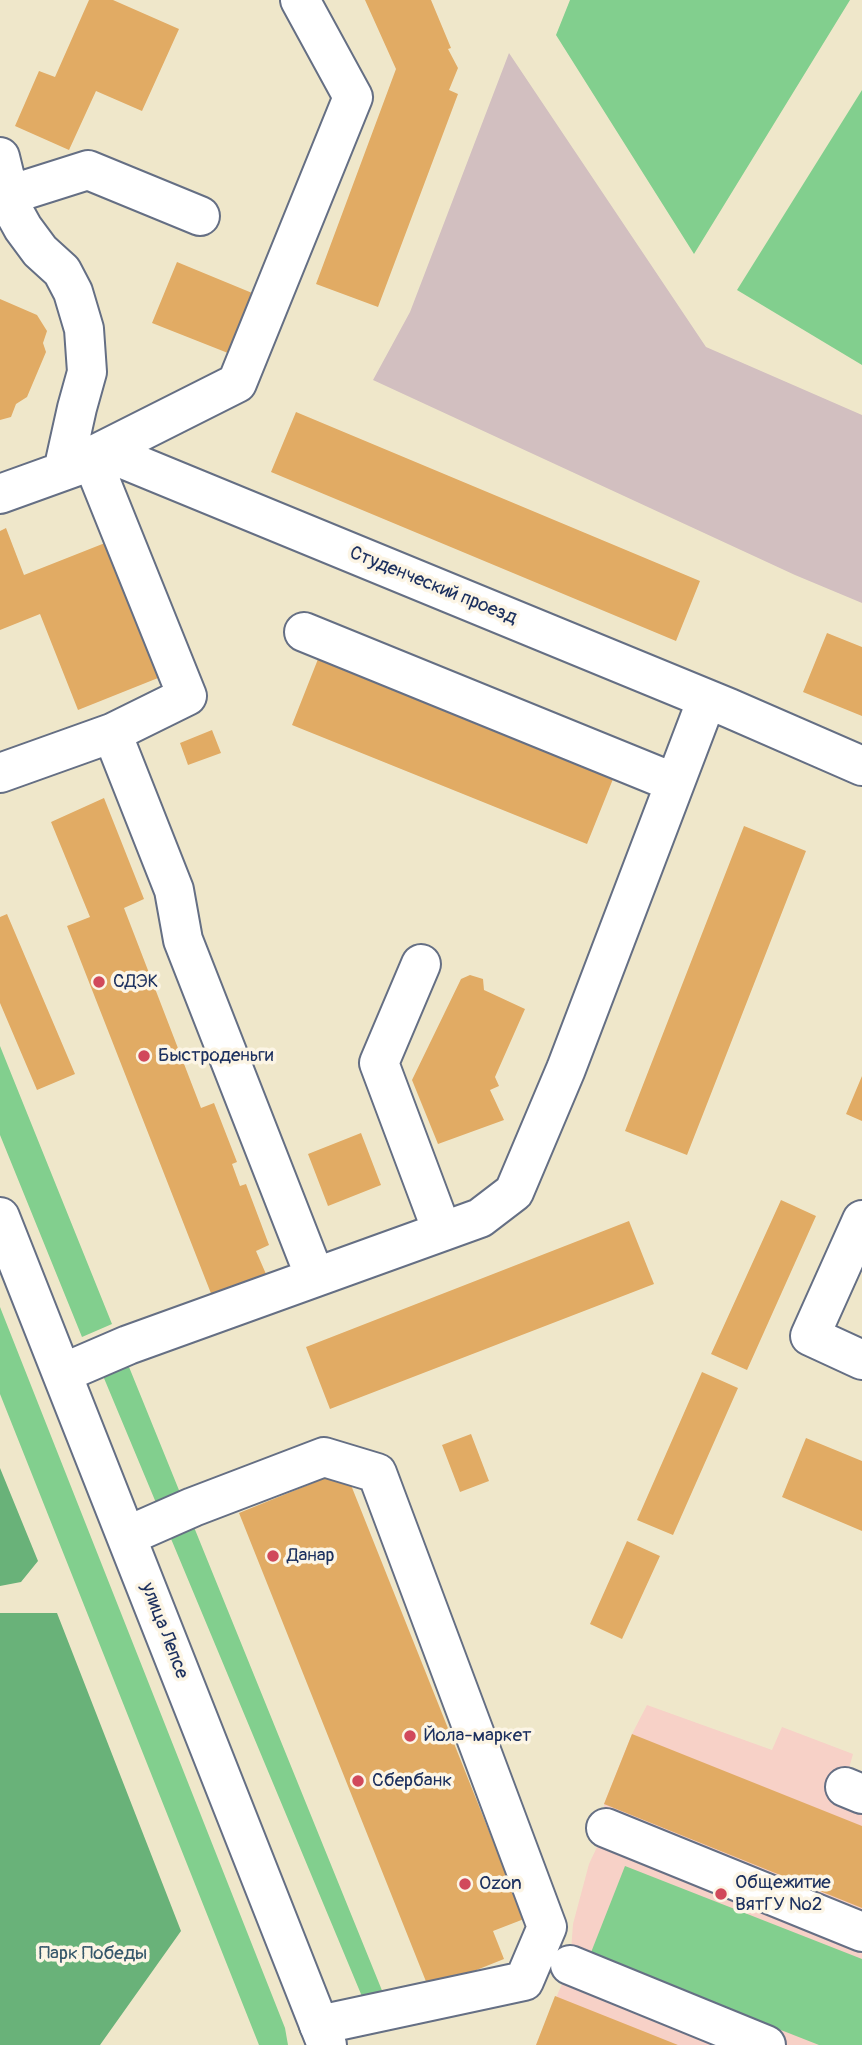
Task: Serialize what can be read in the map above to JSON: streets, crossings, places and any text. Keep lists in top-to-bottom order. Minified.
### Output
{"streets":{"street":["Студенческий проезд","улица Лепсе"]},"parks":["Парк Победы"],"places":["СДЭК","Быстроденьги","Данар","Йола-маркет","Сбербанк","Ozon","Общежитие ВятГУ №2"]}
